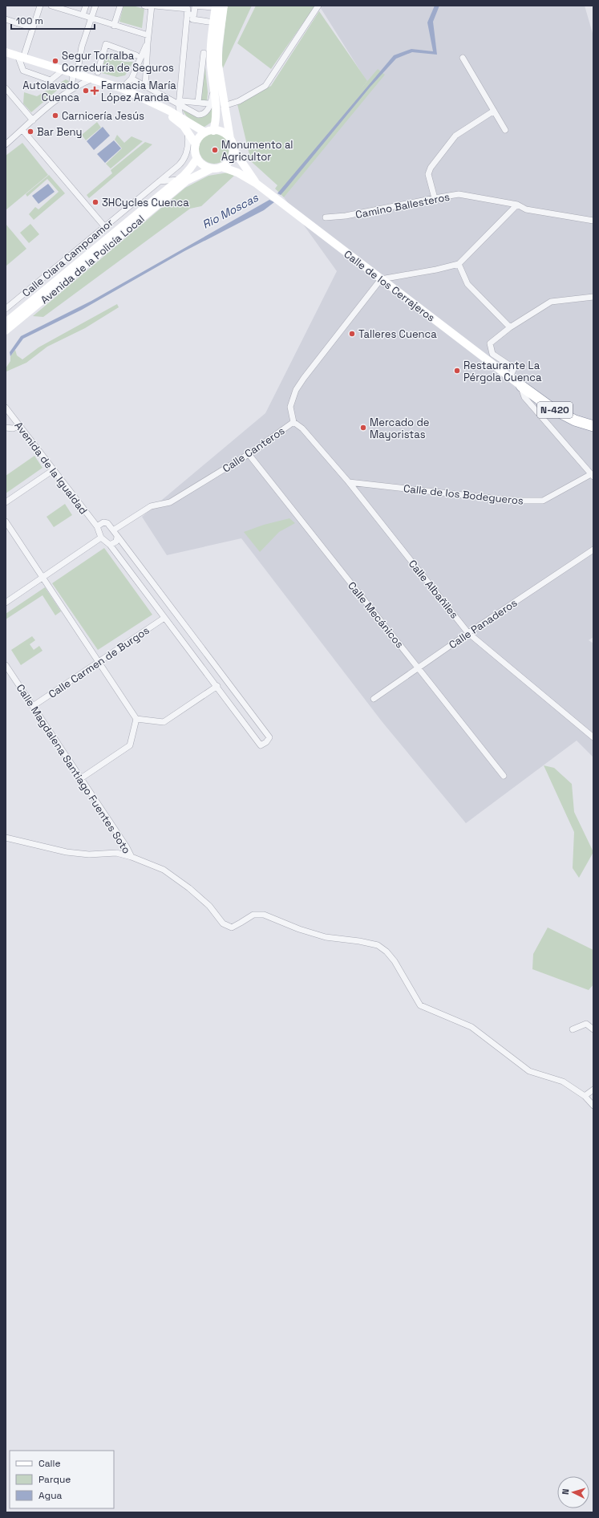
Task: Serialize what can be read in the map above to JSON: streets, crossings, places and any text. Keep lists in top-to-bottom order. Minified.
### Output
{"streets":{"highway":["N-420"],"main road":["Avenida de la Policía Local","Calle de los Cerrajeros"],"street":["Camino Ballesteros","Calle Clara Campoamor","Calle Canteros","Avenida de la Igualdad","Calle de los Bodegueros","Calle Albañiles","Calle Mecánicos","Calle Panaderos","Calle Carmen de Burgos","Calle Magdalena Santiago Fuentes Soto"]},"crossings":[["Avenida de la Policía Local","Calle de los Cerrajeros"],["Calle de los Cerrajeros","N-420"],["Calle de los Cerrajeros","Calle Canteros"],["Calle de los Cerrajeros","Calle de los Bodegueros"],["Calle Canteros","Calle Albañiles"],["Calle Canteros","Calle Mecánicos"],["Calle de los Bodegueros","Calle Albañiles"],["Calle Albañiles","Calle Panaderos"],["Calle Mecánicos","Calle Panaderos"],["Calle Carmen de Burgos","Calle Magdalena Santiago Fuentes Soto"]],"water":["Rio Moscas"],"places":{"other":["Segur Torralba Correduría de Seguros","Autolavado Cuenca","Carnicería Jesús","Bar Beny","Monumento al Agricultor","3HCycles Cuenca","Talleres Cuenca","Restaurante La Pérgola Cuenca","Mercado de Mayoristas"],"health":["Farmacia María López Aranda"]},"legend":["Calle","Parque","Agua"],"scale_bar":"100 m","north":"left"}
